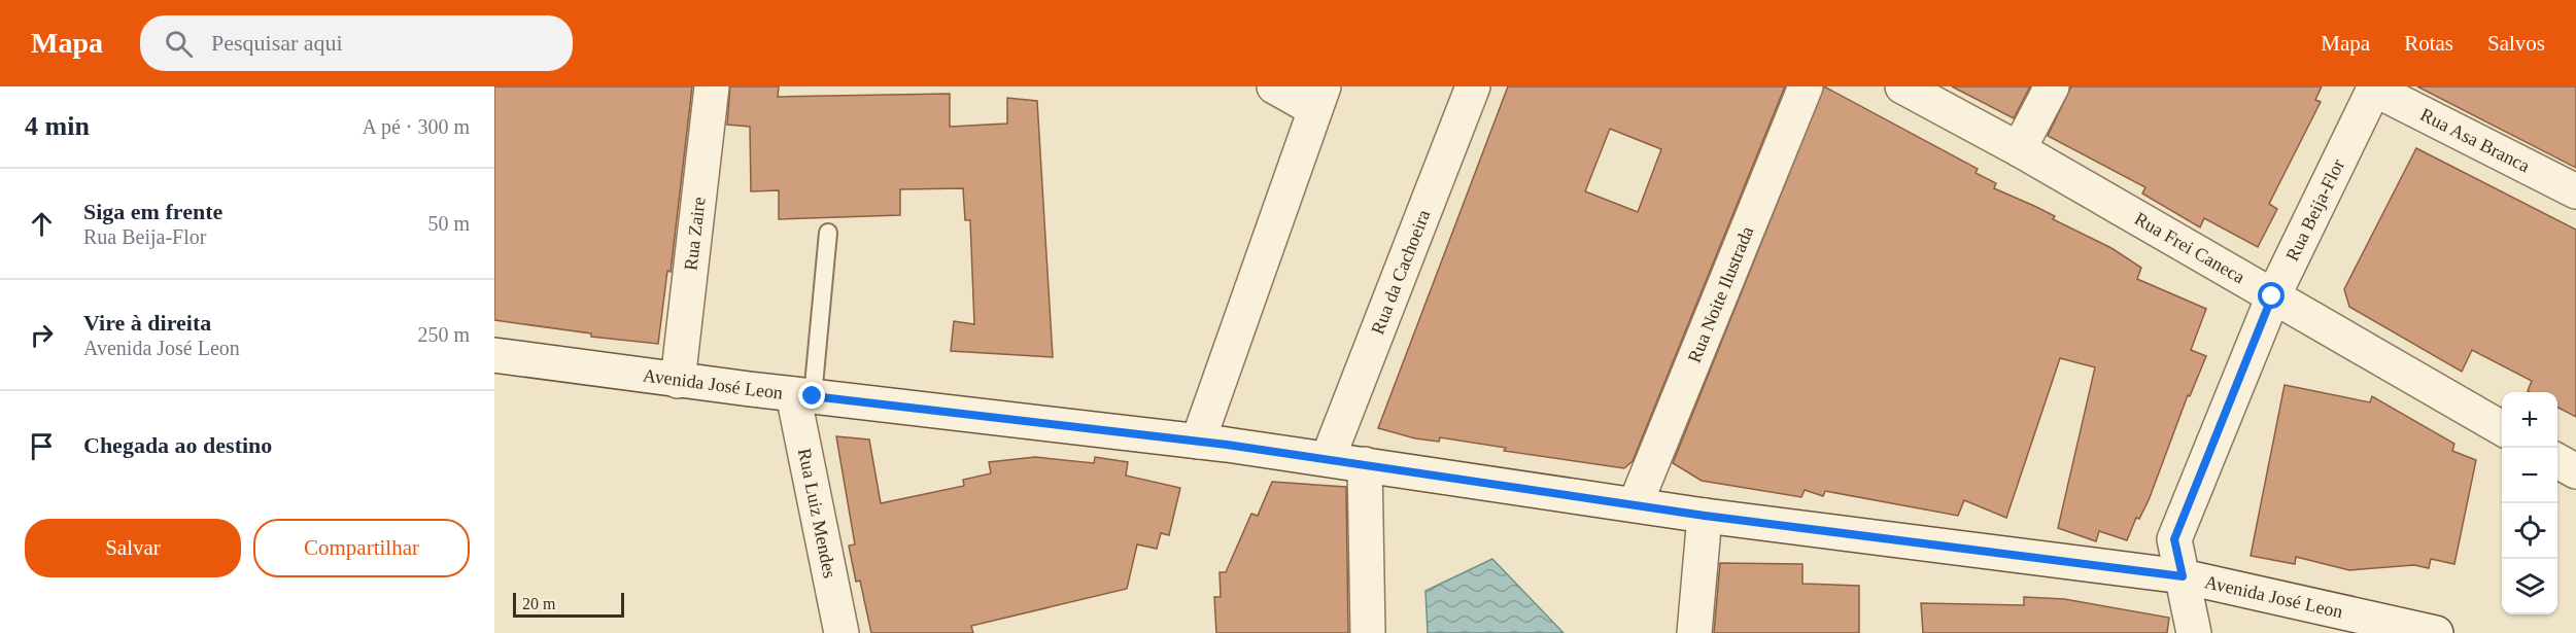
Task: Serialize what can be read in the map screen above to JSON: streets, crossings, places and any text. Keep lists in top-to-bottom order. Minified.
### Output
{"streets":{"street":["Rua Asa Branca","Rua Beija-Flor","Rua Zaire","Rua Frei Caneca","Rua da Cachoeira","Rua Noite Ilustrada","Avenida José Leon","Rua Luiz Mendes"]},"crossings":[["Rua Asa Branca","Rua Beija-Flor"],["Rua Beija-Flor","Rua Frei Caneca"],["Rua Beija-Flor","Avenida José Leon"],["Rua Zaire","Avenida José Leon"],["Rua da Cachoeira","Avenida José Leon"],["Rua Noite Ilustrada","Avenida José Leon"],["Avenida José Leon","Rua Luiz Mendes"]],"scale_bar":"20 m","page":{"header":"Mapa","search":"Pesquisar aqui","nav":["Mapa","Rotas","Salvos"],"heading":["4 min","A pé · 300 m"],"list":[["Siga em frente","Rua Beija-Flor","50 m"],["Vire à direita","Avenida José Leon","250 m"],"Chegada ao destino"],"map_buttons":["+","−"],"buttons":["Salvar","Compartilhar"],"scale":"20 m"}}
